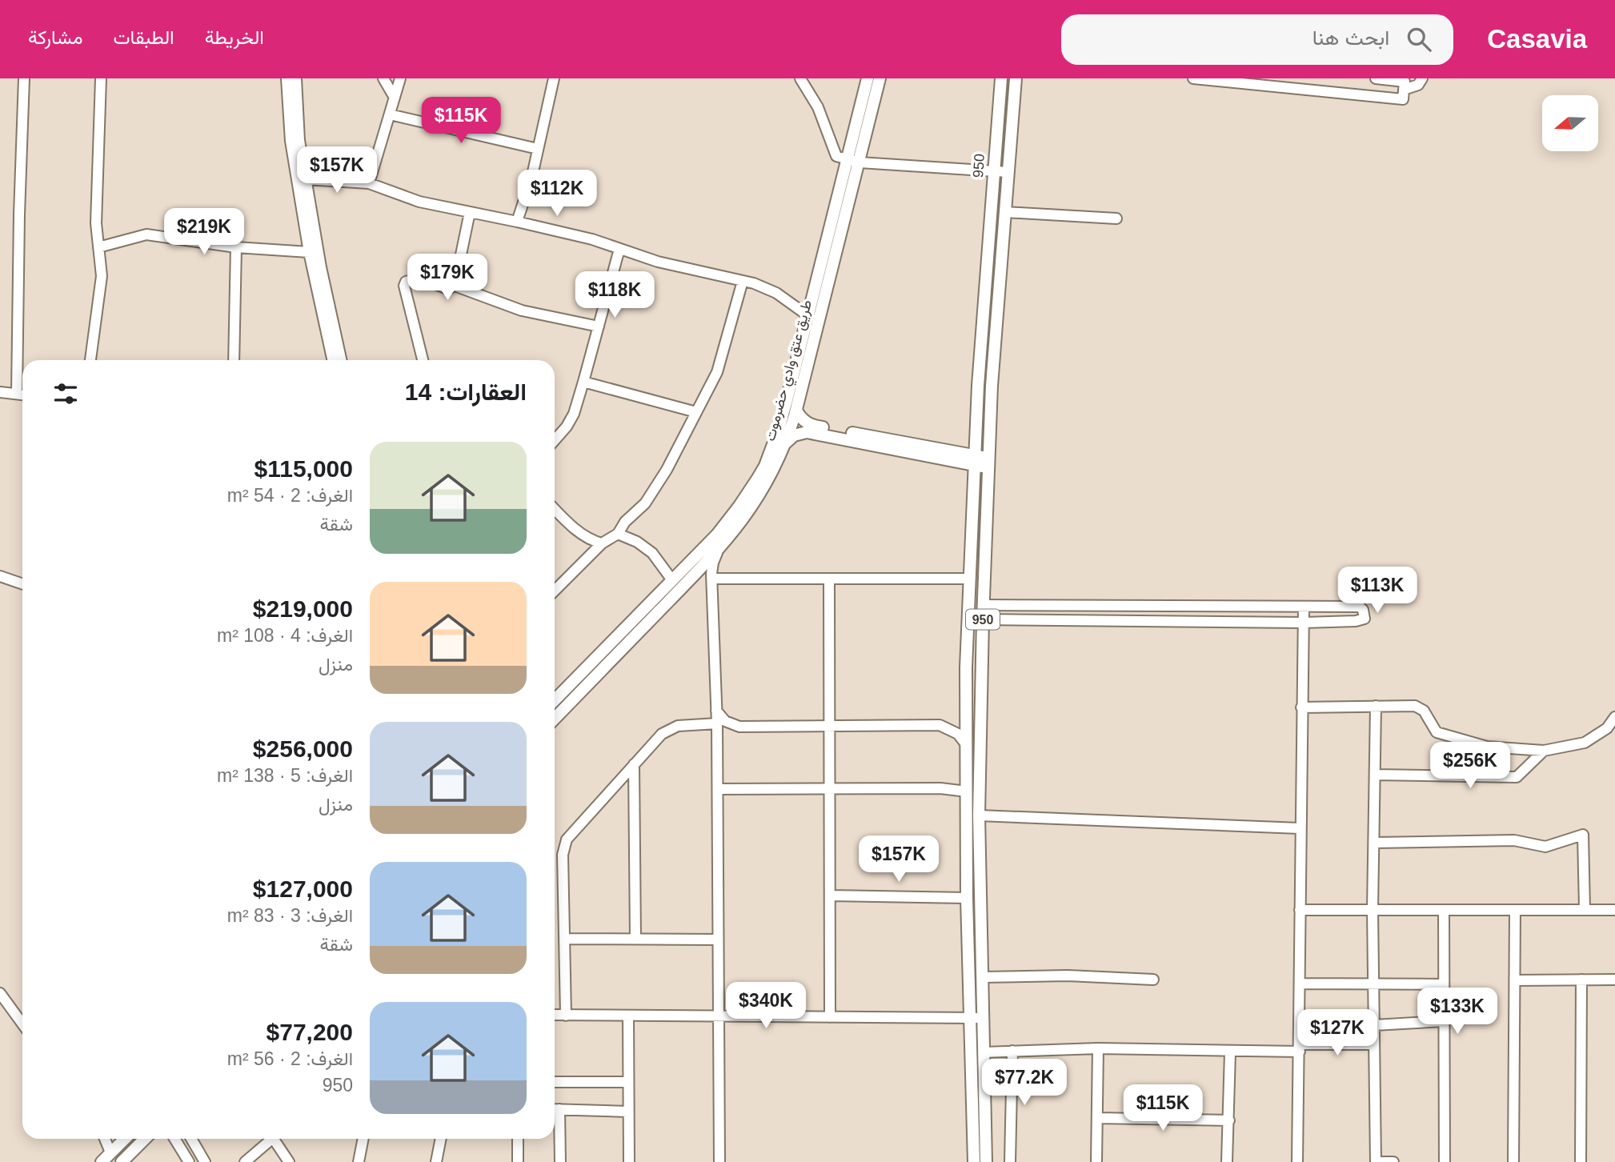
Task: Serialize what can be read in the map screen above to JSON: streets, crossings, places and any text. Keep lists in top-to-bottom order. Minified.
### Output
{"streets":{"main road":["950","طريق عتق وادي حضرموت"]},"north":"left","page":{"header":"Casavia","search":"ابحث هنا","nav":["الخريطة","الطبقات","مشاركة"],"price":["$115K","$157K","$112K","$219K","$179K","$118K","$113K","$256K","$157K","$340K","$133K","$127K","$77.2K","$115K"],"heading":"العقارات: 14","list":[{"name":"$115,000","note":"الغرف: 2 · 54 m² · شقة"},{"name":"$219,000","note":"الغرف: 4 · 108 m² · منزل"},{"name":"$256,000","note":"الغرف: 5 · 138 m² · منزل"},{"name":"$127,000","note":"الغرف: 3 · 83 m² · شقة"},{"name":"$77,200","note":"الغرف: 2 · 56 m² · 950"}]}}
